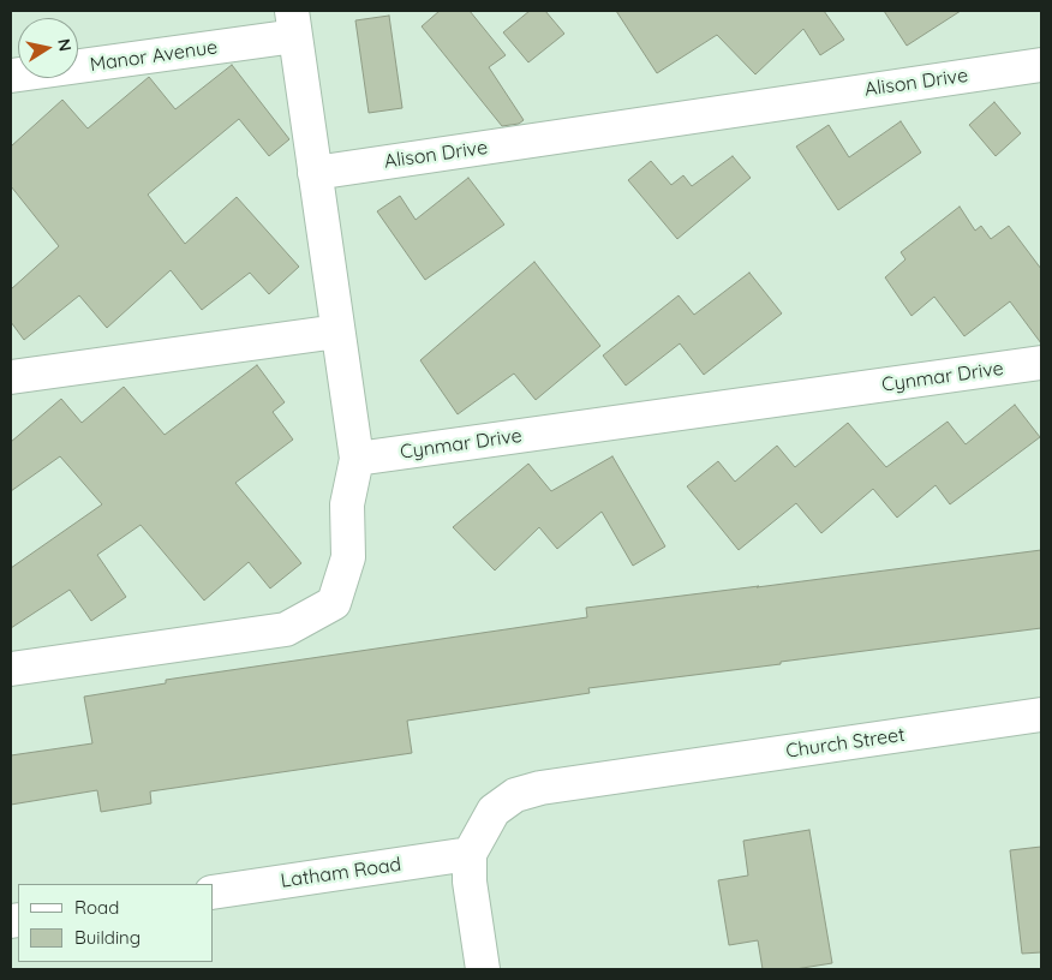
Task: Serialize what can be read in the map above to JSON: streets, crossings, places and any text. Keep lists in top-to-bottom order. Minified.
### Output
{"streets":{"street":["Manor Avenue","Alison Drive","Cynmar Drive","Church Street","Latham Road"]},"crossings":[["Manor Avenue","Alison Drive"],["Church Street","Latham Road"]],"legend":["Road","Building"],"north":"right"}
